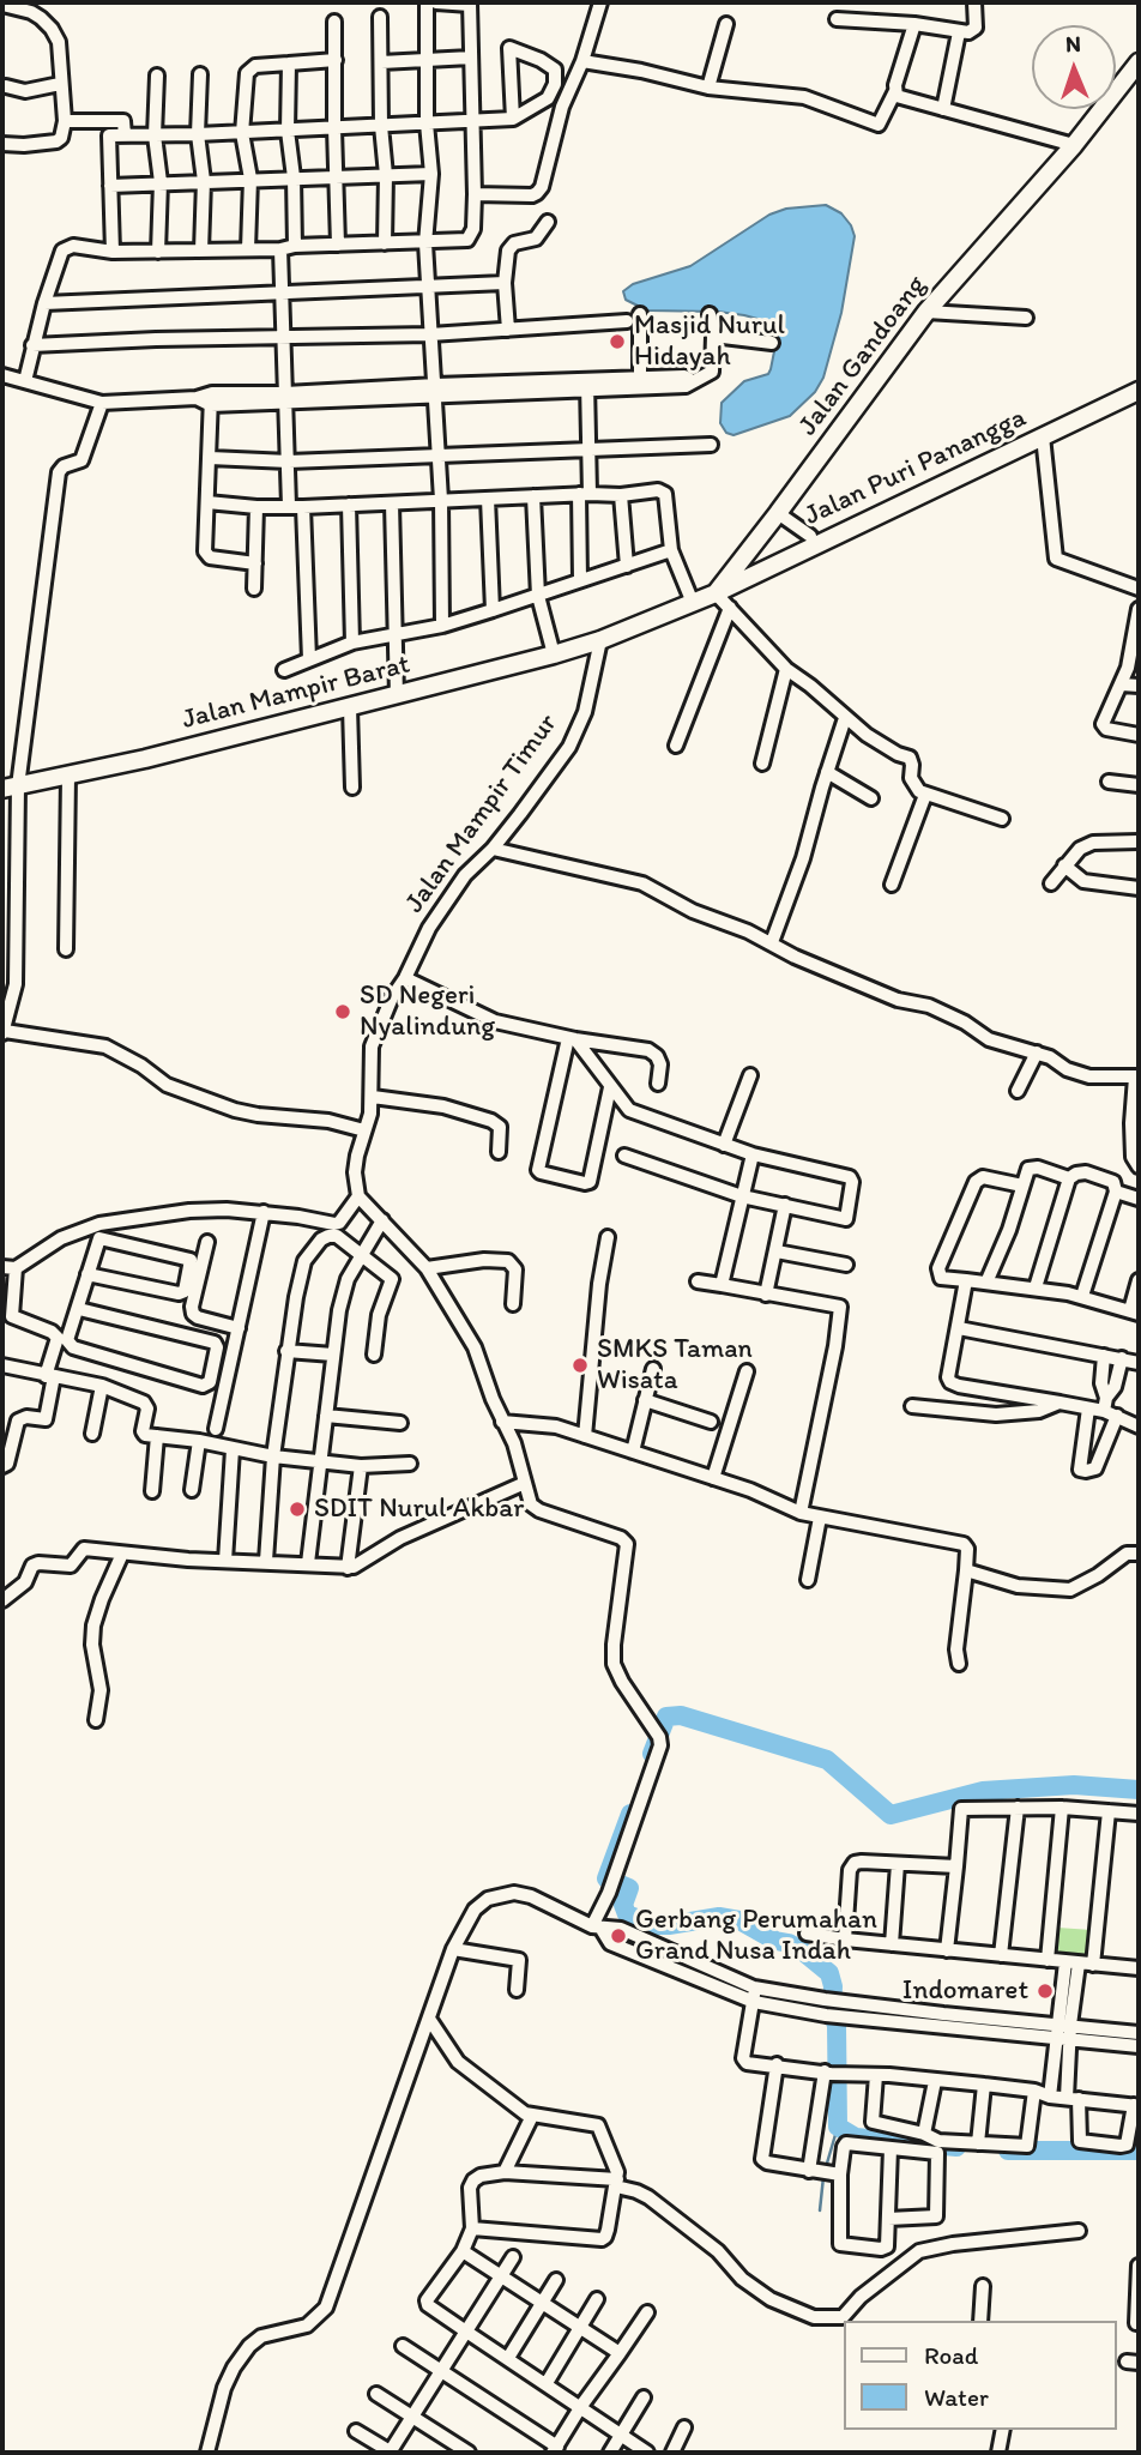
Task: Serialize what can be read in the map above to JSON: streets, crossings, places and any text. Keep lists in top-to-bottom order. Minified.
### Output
{"streets":{"street":["Jalan Gandoang","Jalan Puri Panangga","Jalan Mampir Barat","Jalan Mampir Timur"]},"crossings":[["Jalan Gandoang","Jalan Puri Panangga"],["Jalan Gandoang","Jalan Mampir Barat"],["Jalan Gandoang","Jalan Mampir Timur"],["Jalan Mampir Barat","Jalan Mampir Timur"]],"places":["Masjid Nurul Hidayah","SD Negeri Nyalindung","SMKS Taman Wisata","SDIT Nurul Akbar","Gerbang Perumahan Grand Nusa Indah","Indomaret"],"legend":["Road","Water"],"north":"top"}
